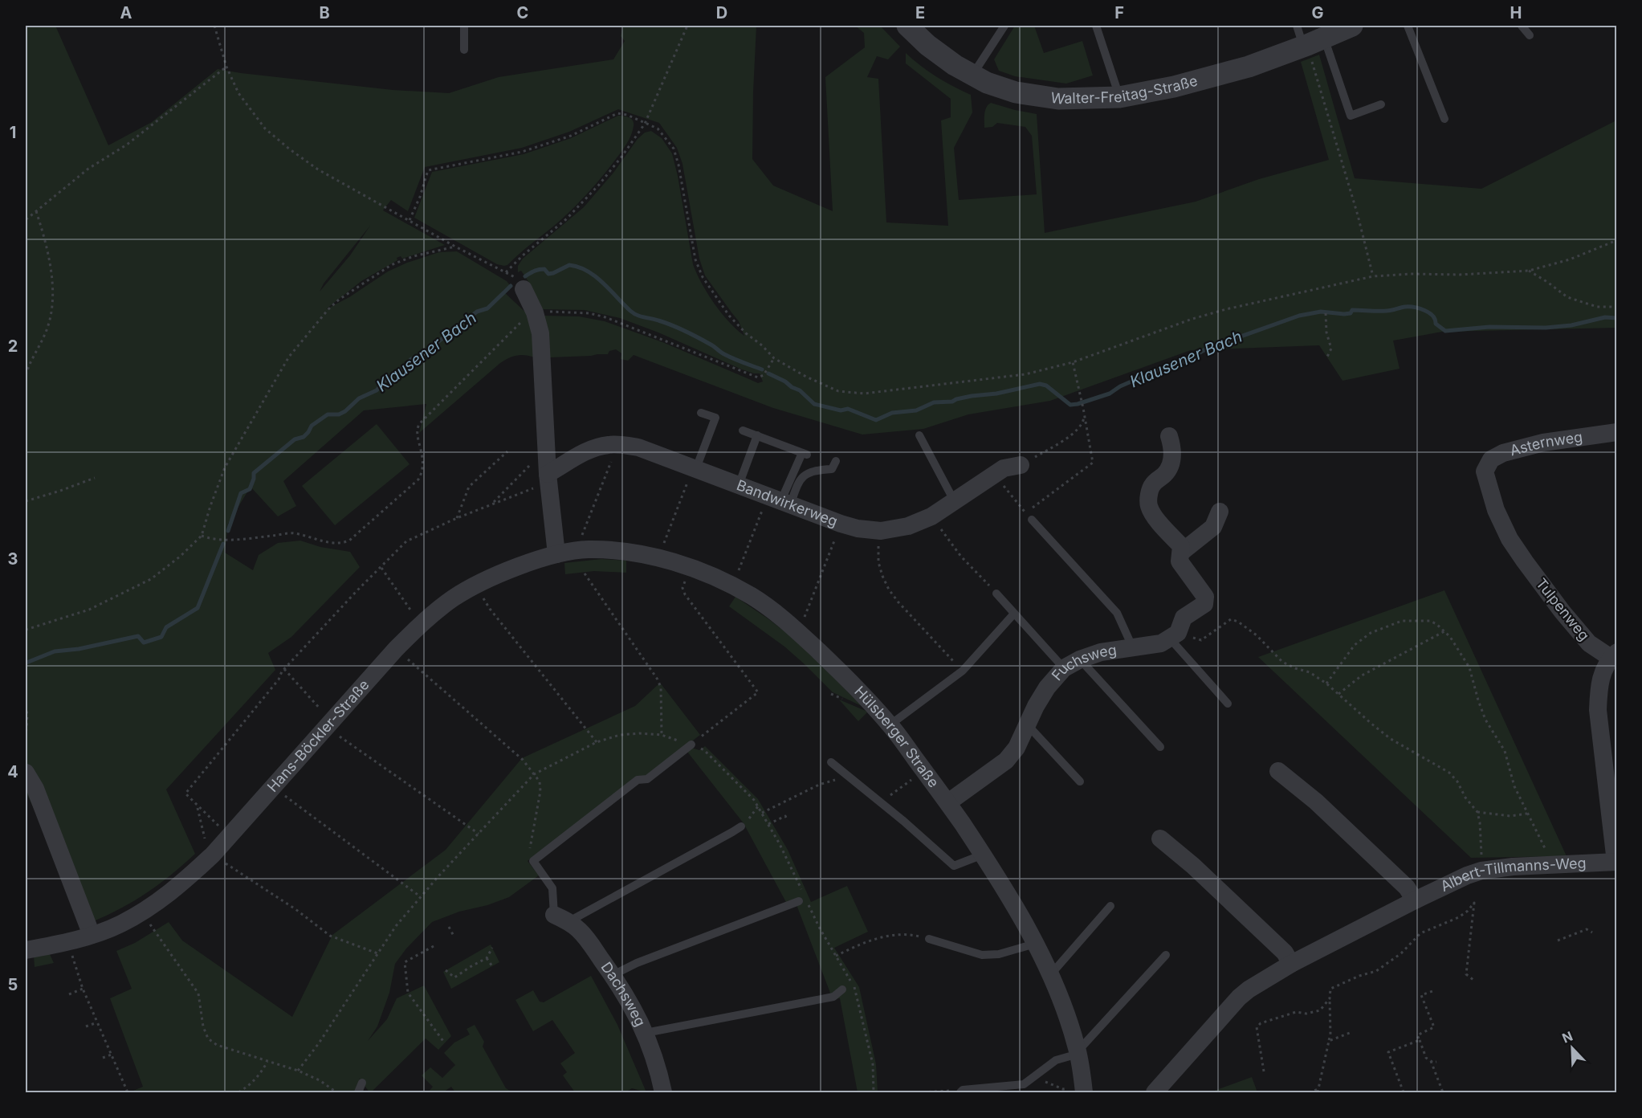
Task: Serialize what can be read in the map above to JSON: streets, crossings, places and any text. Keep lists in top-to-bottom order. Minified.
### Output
{"streets":{"street":["Walter-Freitag-Straße","Asternweg","Bandwirkerweg","Tulpenweg","Fuchsweg","Hans-Böckler-Straße","Hülsberger Straße","Albert-Tillmanns-Weg","Dachsweg"]},"crossings":[["Asternweg","Tulpenweg"],["Tulpenweg","Albert-Tillmanns-Weg"],["Fuchsweg","Hülsberger Straße"],["Hans-Böckler-Straße","Hülsberger Straße"]],"water":["Klausener Bach"],"north":"top left","grid":{"columns":["A","B","C","D","E","F","G","H"],"rows":["1","2","3","4","5"]}}
